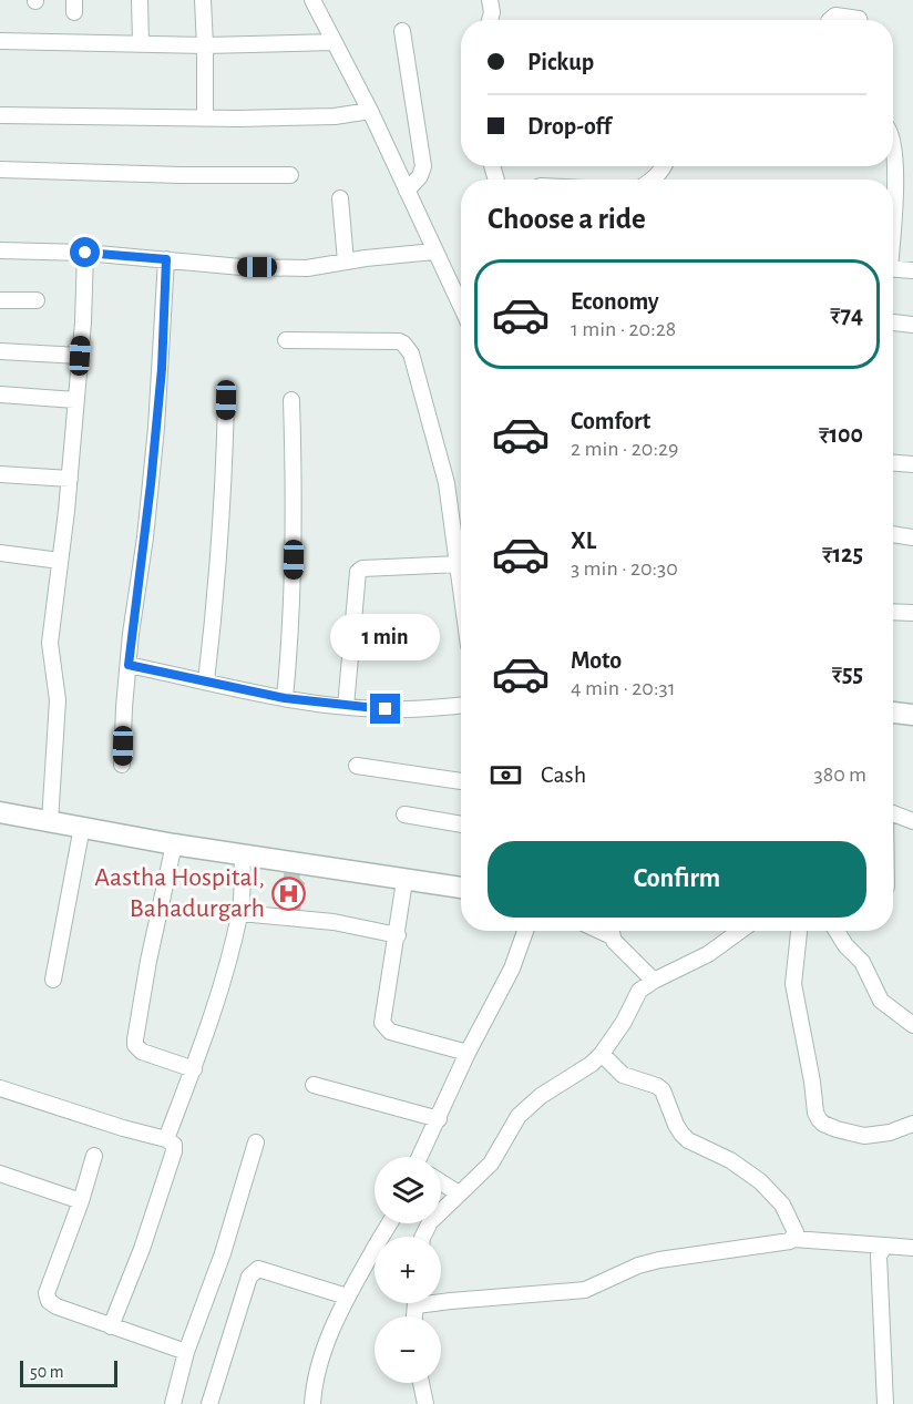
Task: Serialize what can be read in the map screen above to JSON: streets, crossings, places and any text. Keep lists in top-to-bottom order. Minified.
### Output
{"places":{"hospital":["Aastha Hospital, Bahadurgarh"]},"scale_bar":"50 m","page":{"banner":["Pickup","Drop-off"],"heading":"Choose a ride","list":[{"name":"Economy","note":"1 min · 20:28","value":"₹74"},{"name":"Comfort","note":"2 min · 20:29","value":"₹100"},{"name":"XL","note":"3 min · 20:30","value":"₹125"},{"name":"Moto","note":"4 min · 20:31","value":"₹55"}],"bubble":"1 min","pay":["Cash","380 m"],"buttons":"Confirm","map_buttons":["+","−"],"scale":"50 m"}}
